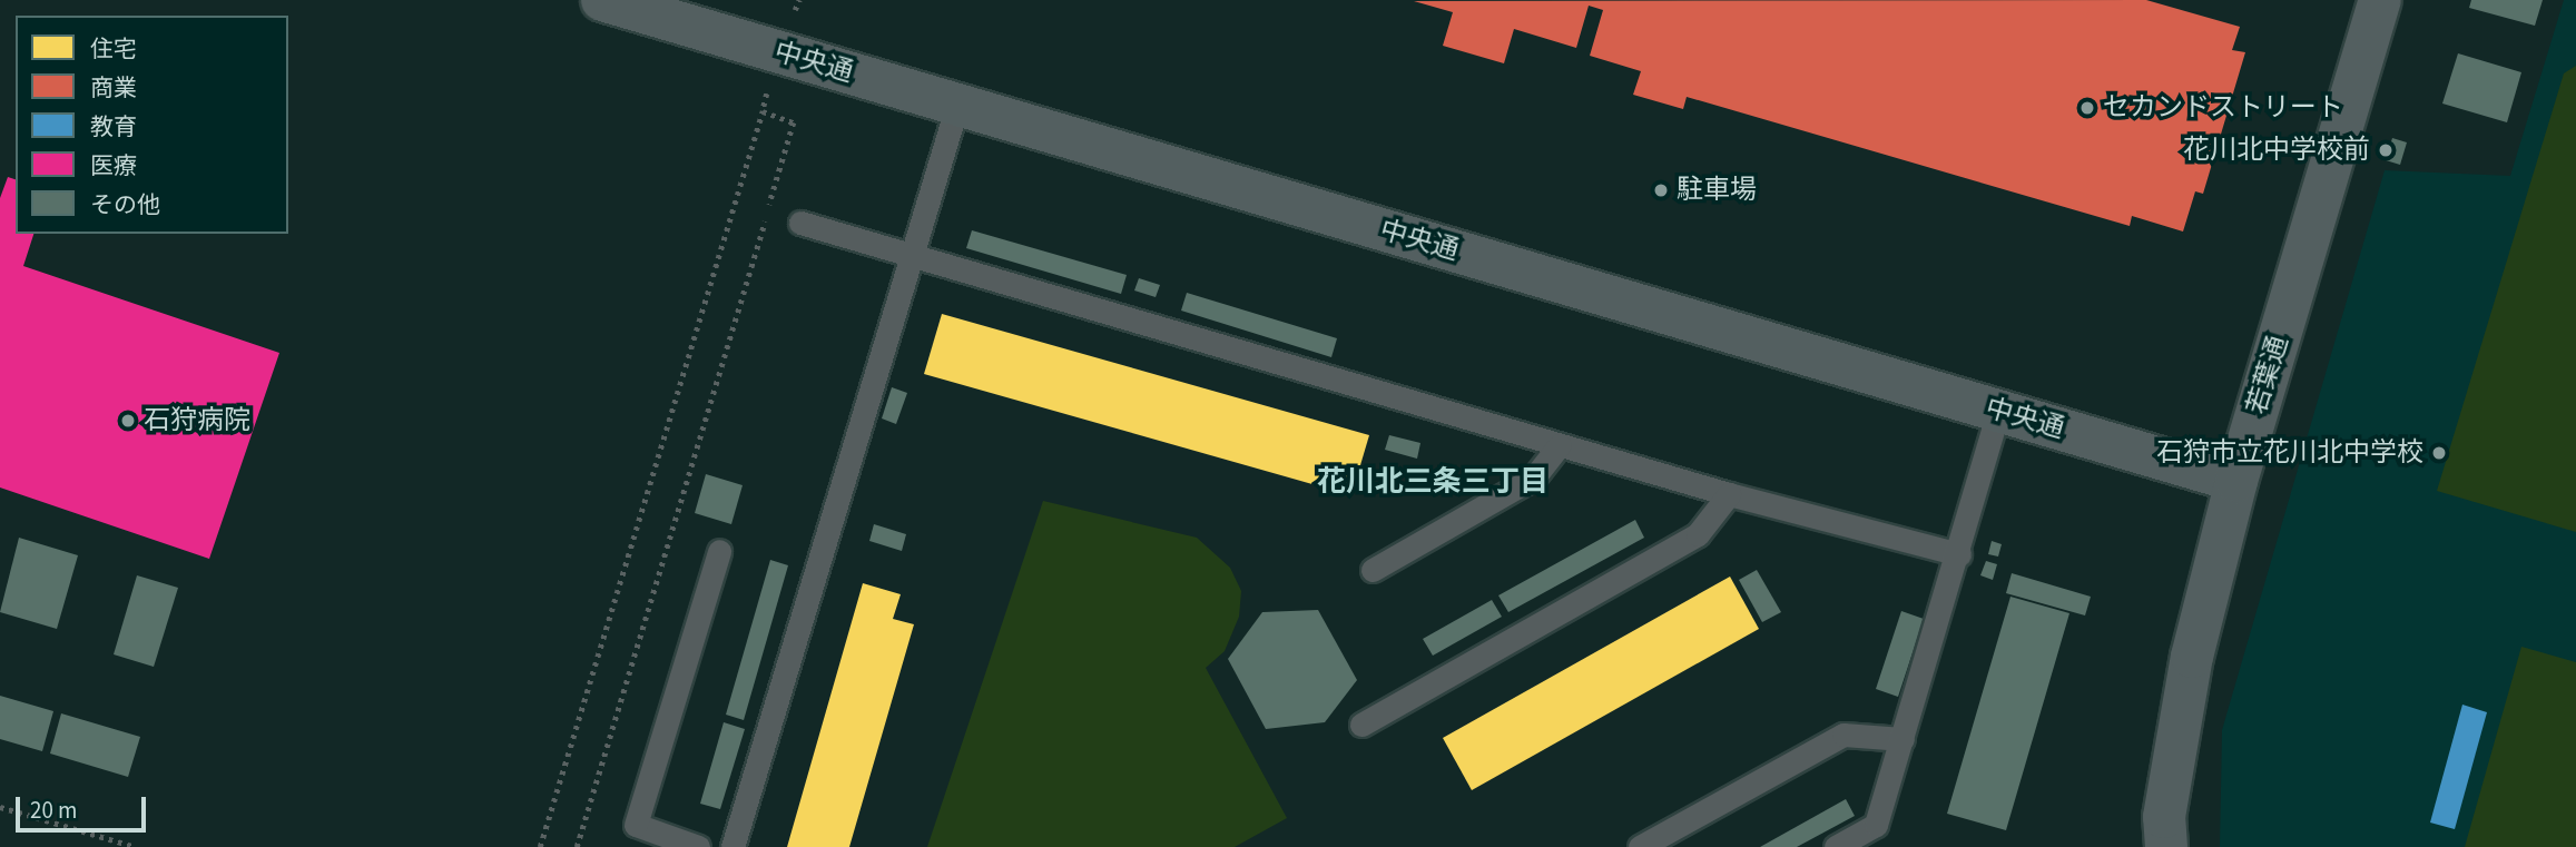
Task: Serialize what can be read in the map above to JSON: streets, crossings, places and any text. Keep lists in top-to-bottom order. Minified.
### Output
{"streets":{"street":["中央通","若葉通"]},"crossings":[["中央通","若葉通"]],"districts":["花川北三条三丁目"],"places":["セカンドストリート","花川北中学校前","駐車場","石狩病院","石狩市立花川北中学校"],"legend":["住宅","商業","教育","医療","その他"],"scale_bar":"20 m"}
